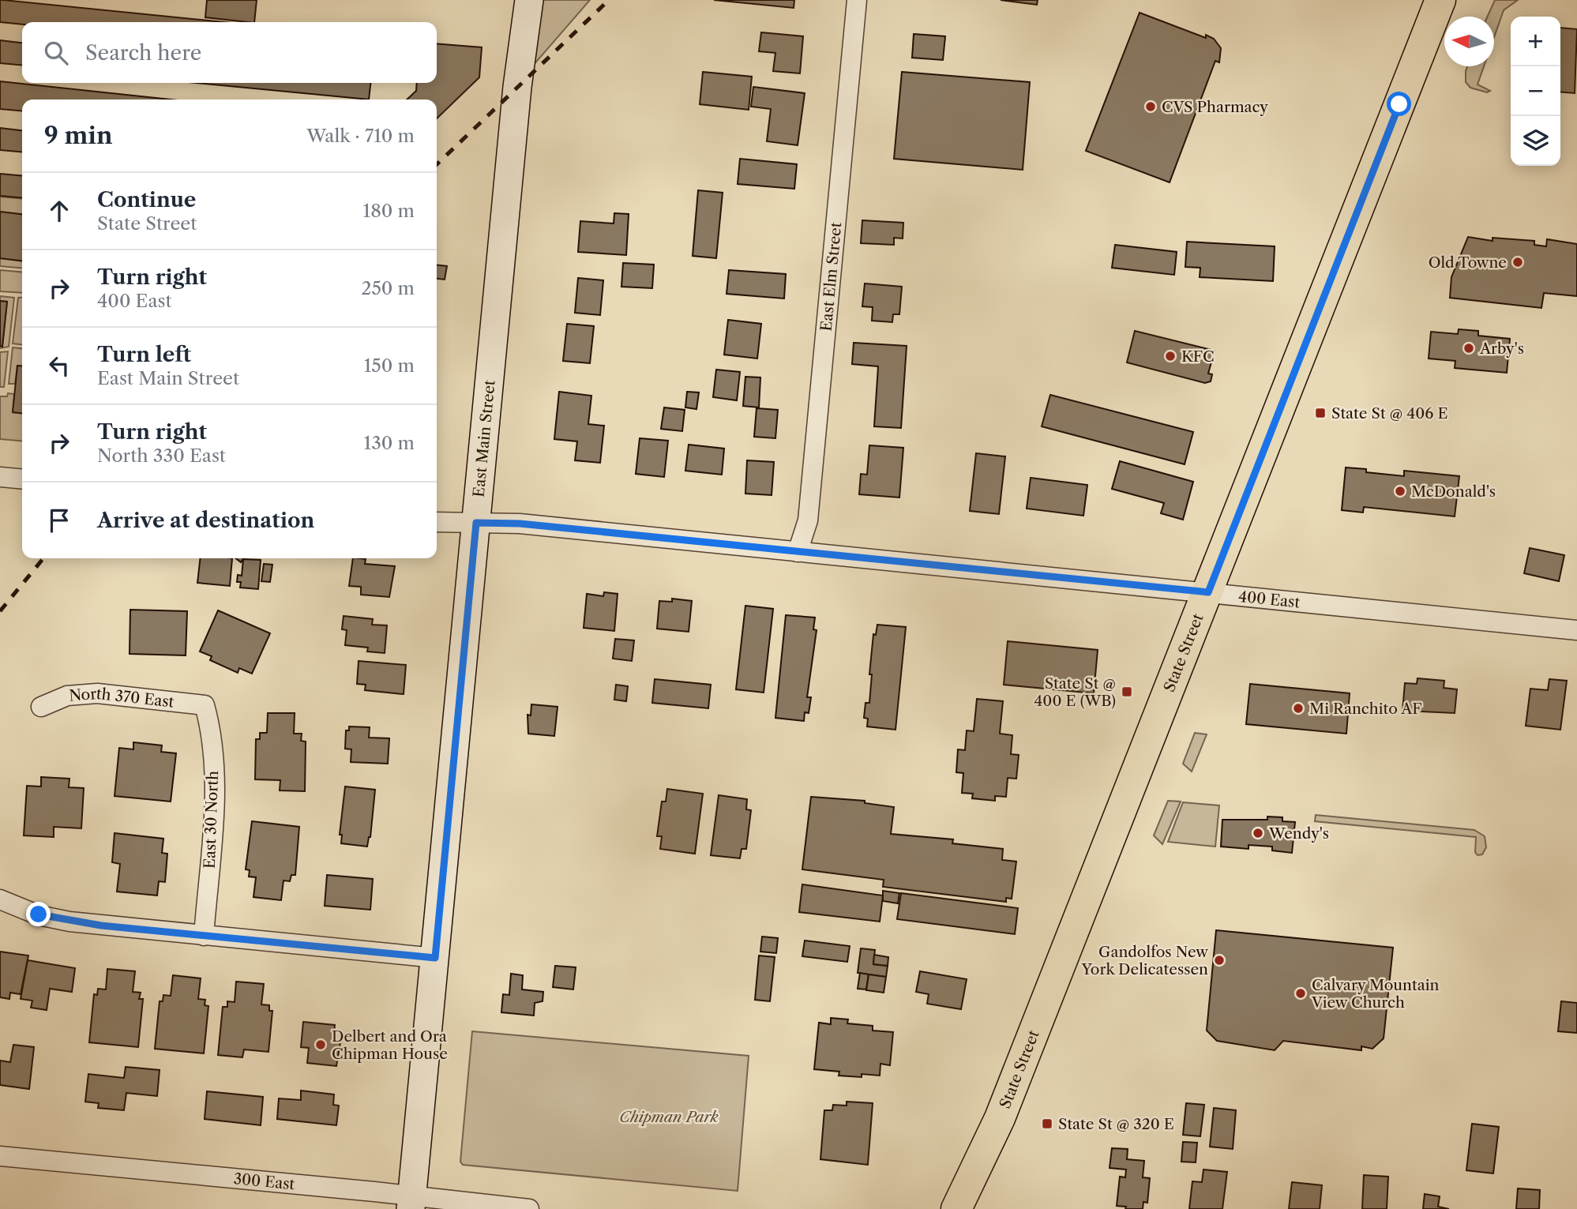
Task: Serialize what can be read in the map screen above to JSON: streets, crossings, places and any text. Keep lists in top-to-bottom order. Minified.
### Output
{"streets":{"main road":["East Main Street","State Street"],"street":["East Elm Street","400 East","North 370 East","East 30 North","300 East"]},"crossings":[["East Elm Street","400 East"],["East Main Street","400 East"],["East Main Street","300 East"],["400 East","State Street"],["North 370 East","East 30 North"]],"parks":["Chipman Park"],"places":{"other":["CVS Pharmacy","Old Towne","Arby's","KFC","McDonald's","Mi Ranchito AF","Wendy's","Gandolfos New York Delicatessen","Calvary Mountain View Church","Delbert and Ora Chipman House"],"transit":["State St @ 406 E","State St @ 400 E (WB)","State St @ 320 E"]},"north":"left","page":{"map_buttons":["+","−"],"search":"Search here","heading":["9 min","Walk · 710 m"],"list":[["Continue","State Street","180 m"],["Turn right","400 East","250 m"],["Turn left","East Main Street","150 m"],["Turn right","North 330 East","130 m"],"Arrive at destination"]}}
